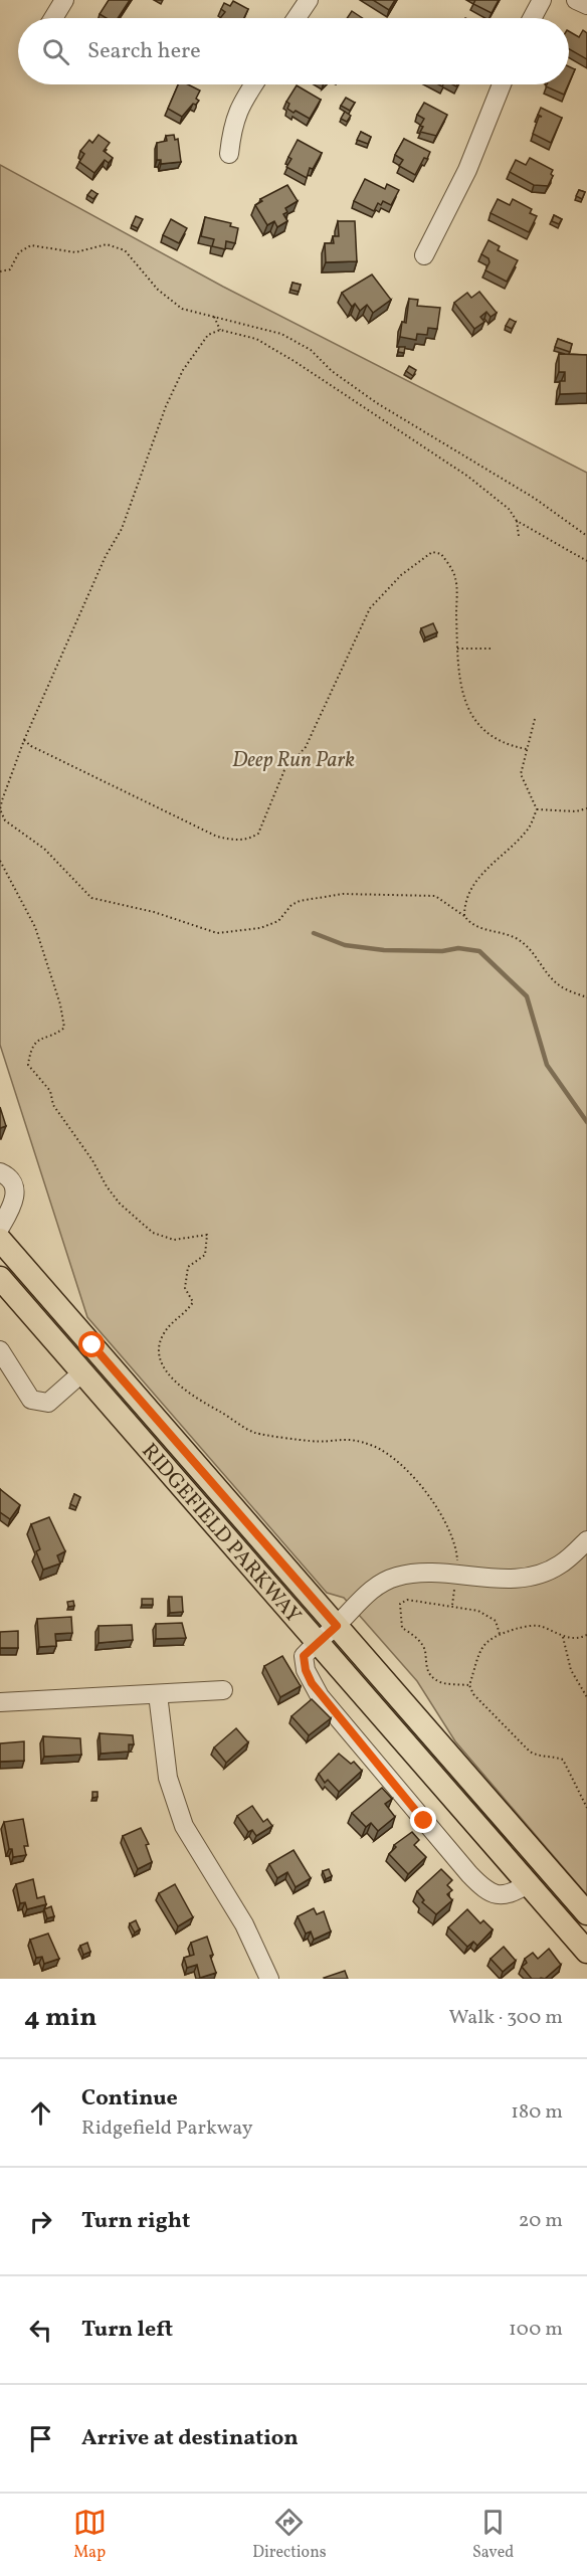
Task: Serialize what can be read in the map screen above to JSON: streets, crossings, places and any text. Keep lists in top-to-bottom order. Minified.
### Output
{"streets":{"main road":["RIDGEFIELD PARKWAY"]},"parks":["Deep Run Park"],"page":{"search":"Search here","heading":["4 min","Walk · 300 m"],"list":[["Continue","Ridgefield Parkway","180 m"],["Turn right","20 m"],["Turn left","100 m"],"Arrive at destination"],"nav":["Map","Directions","Saved"]}}
